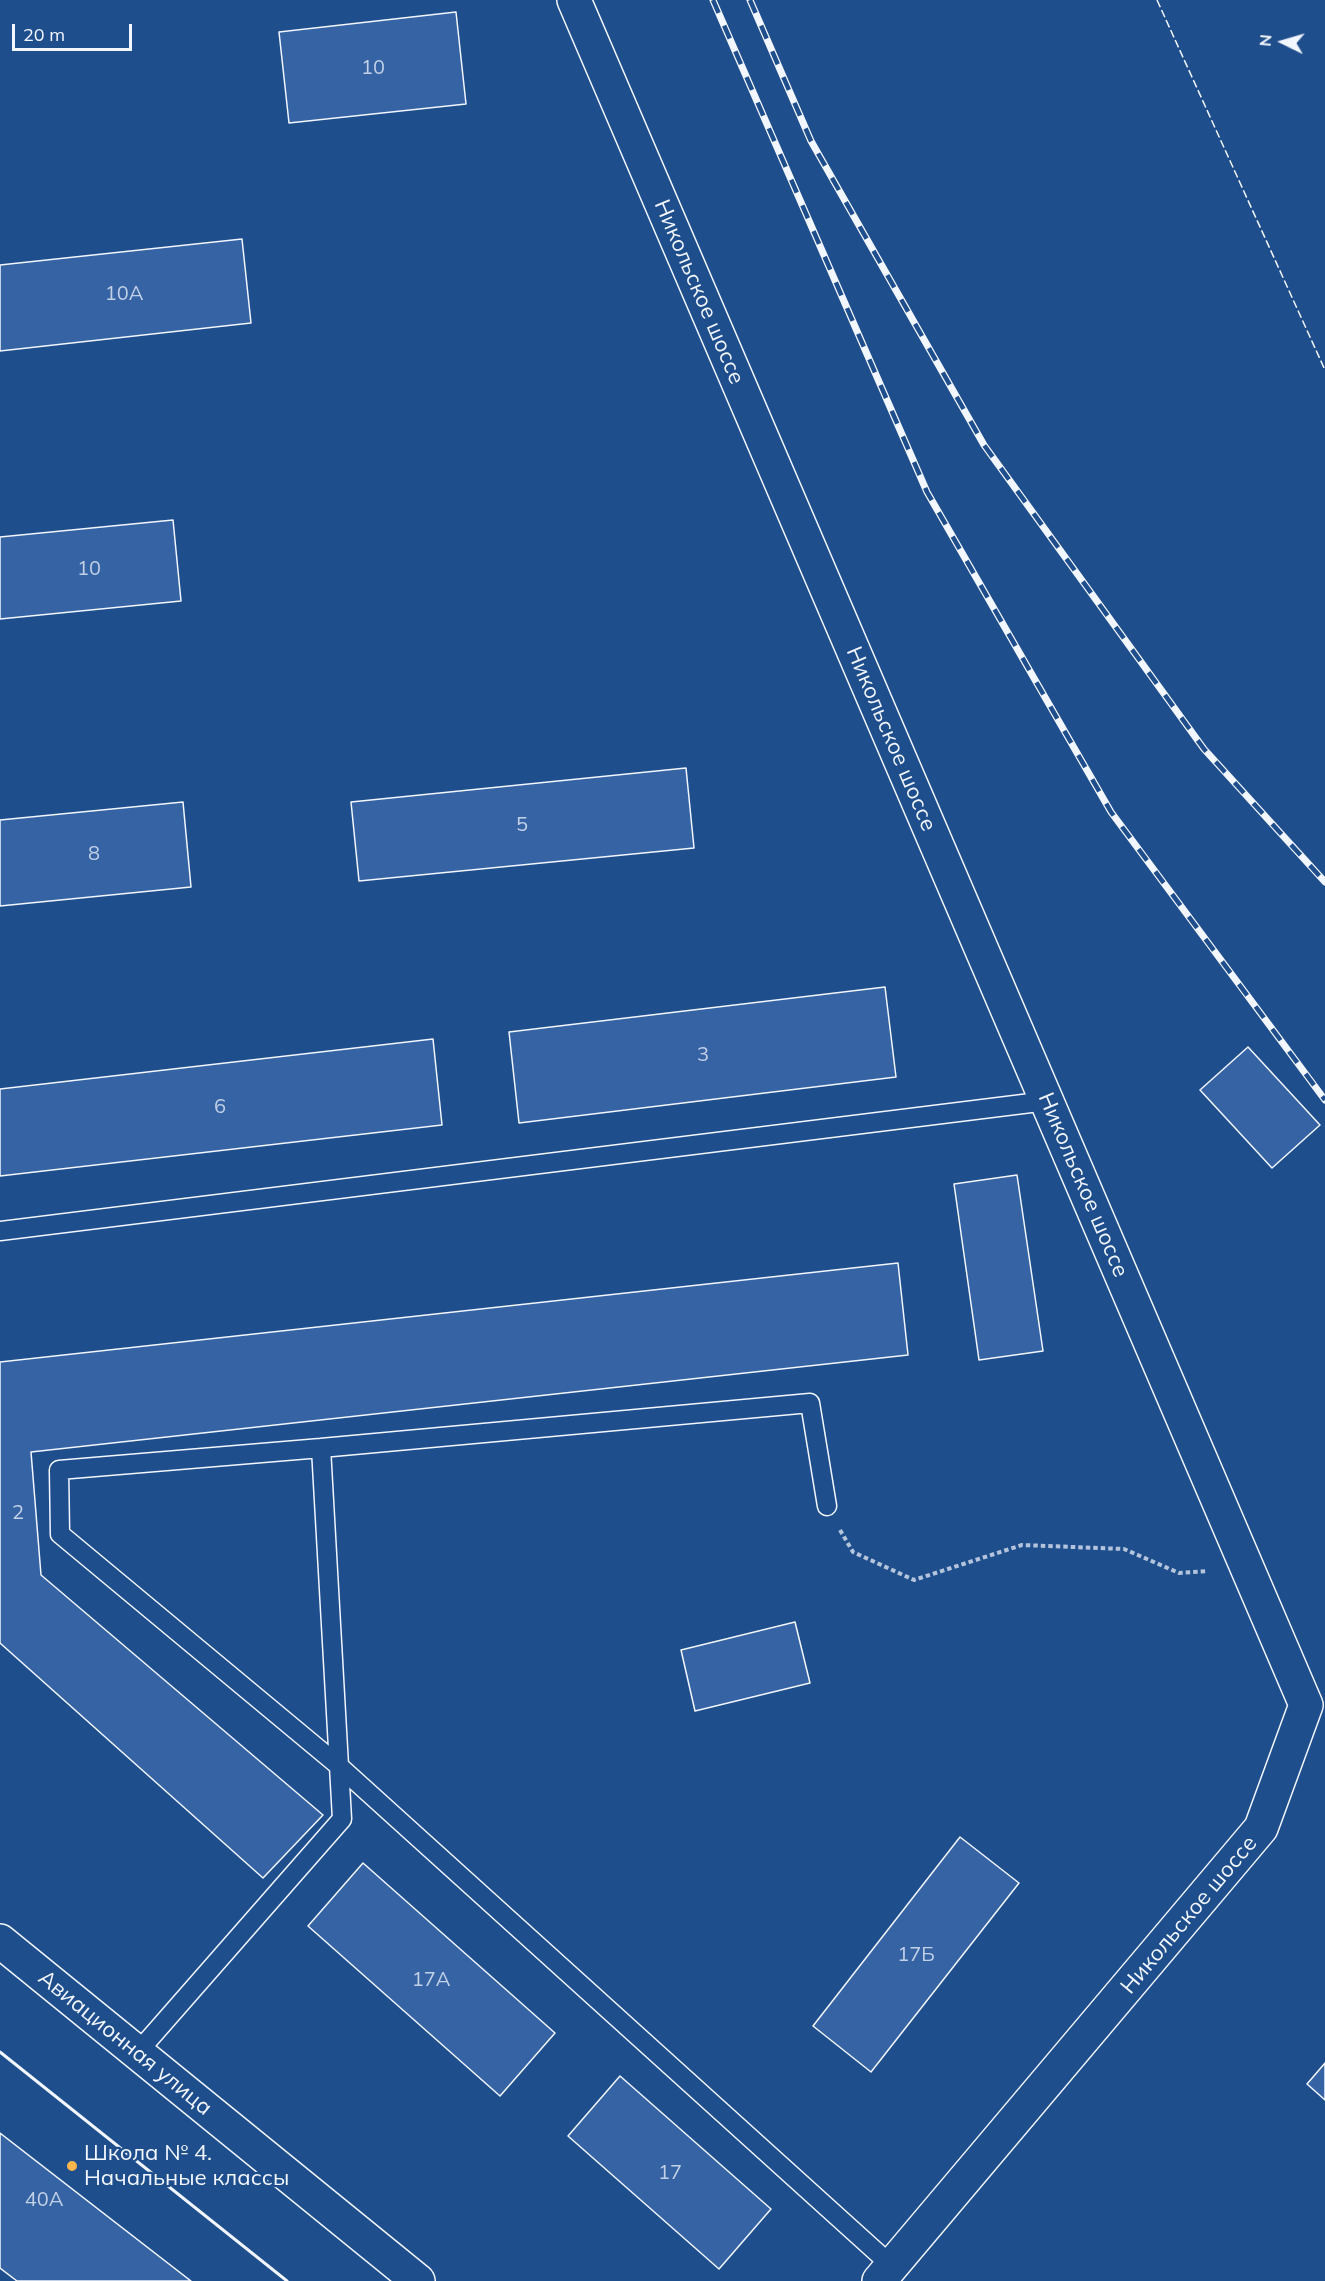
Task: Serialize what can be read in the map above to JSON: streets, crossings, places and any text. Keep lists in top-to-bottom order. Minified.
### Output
{"streets":{"street":["Никольское шоссе","Авиационная улица"]},"places":["Школа № 4. Начальные классы"],"house_numbers":["10","10А","10","5","8","3","6","2","17Б","17А","17","40А"],"scale_bar":"20 m","north":"left"}
